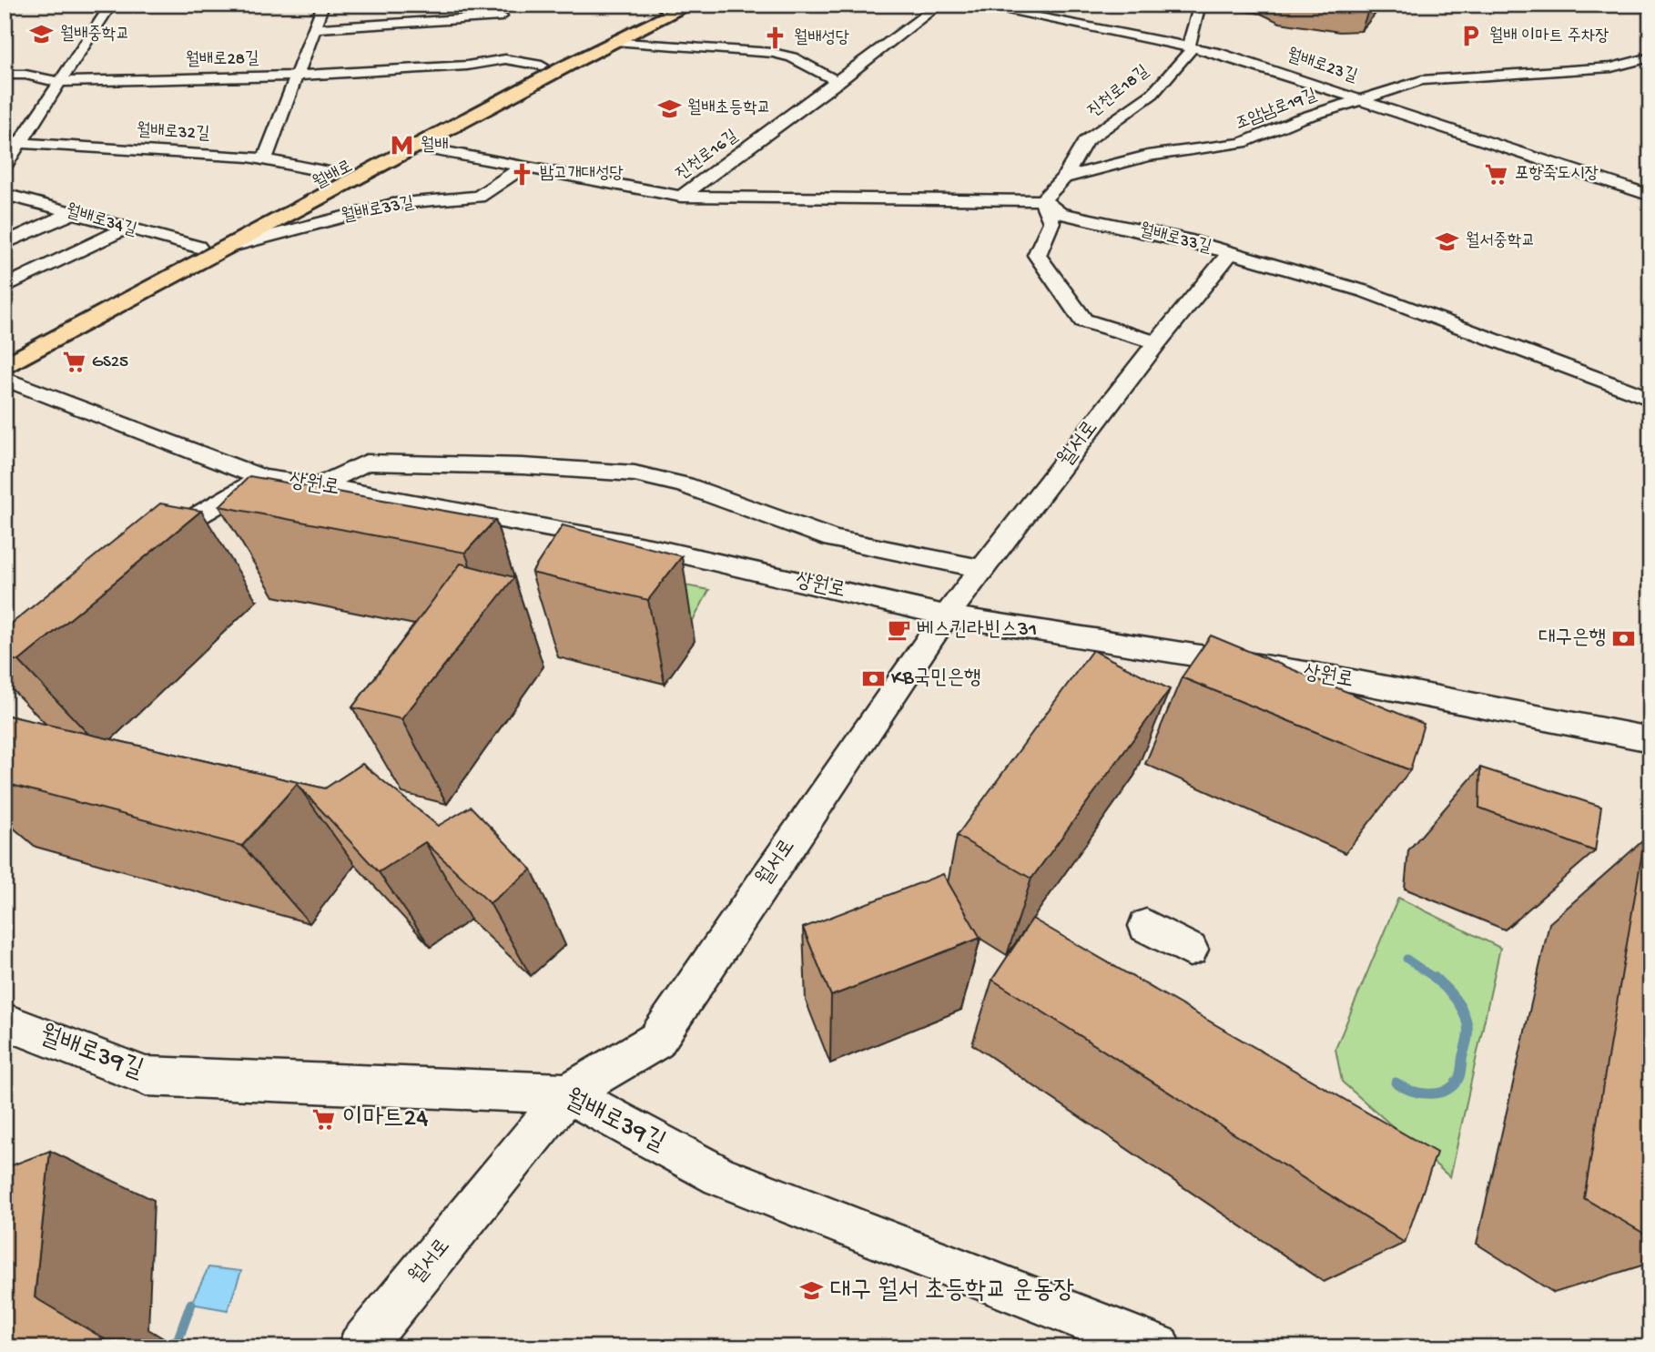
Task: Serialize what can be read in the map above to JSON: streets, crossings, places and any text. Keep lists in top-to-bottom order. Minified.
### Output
{"streets":{"main road":["월배로"],"street":["월배로28길","월배로23길","진천로18길","조암남로19길","월배로32길","진천로16길","월배로33길","월배로34길","월서로","상원로","월배로39길"]},"crossings":[["월배로28길","월배로"],["월배로23길","진천로18길"],["월배로23길","조암남로19길"],["진천로18길","조암남로19길"],["진천로18길","월배로33길"],["월배로32길","월배로"],["진천로16길","월배로33길"],["월배로","월배로33길"],["월배로","월배로34길"],["월배로33길","월서로"],["월서로","상원로"],["월서로","월배로39길"]],"places":{"school or university":["월배중학교","월배초등학교","월서중학교","대구 월서 초등학교 운동장"],"parking":["월배 이마트 주차장"],"church":["월배성당","밤고개대성당"],"metro station":["월배"],"supermarket":["포항죽도시장","GS25","이마트24"],"cafe":["베스킨라빈스31"],"bank":["대구은행","KB국민은행"]}}
